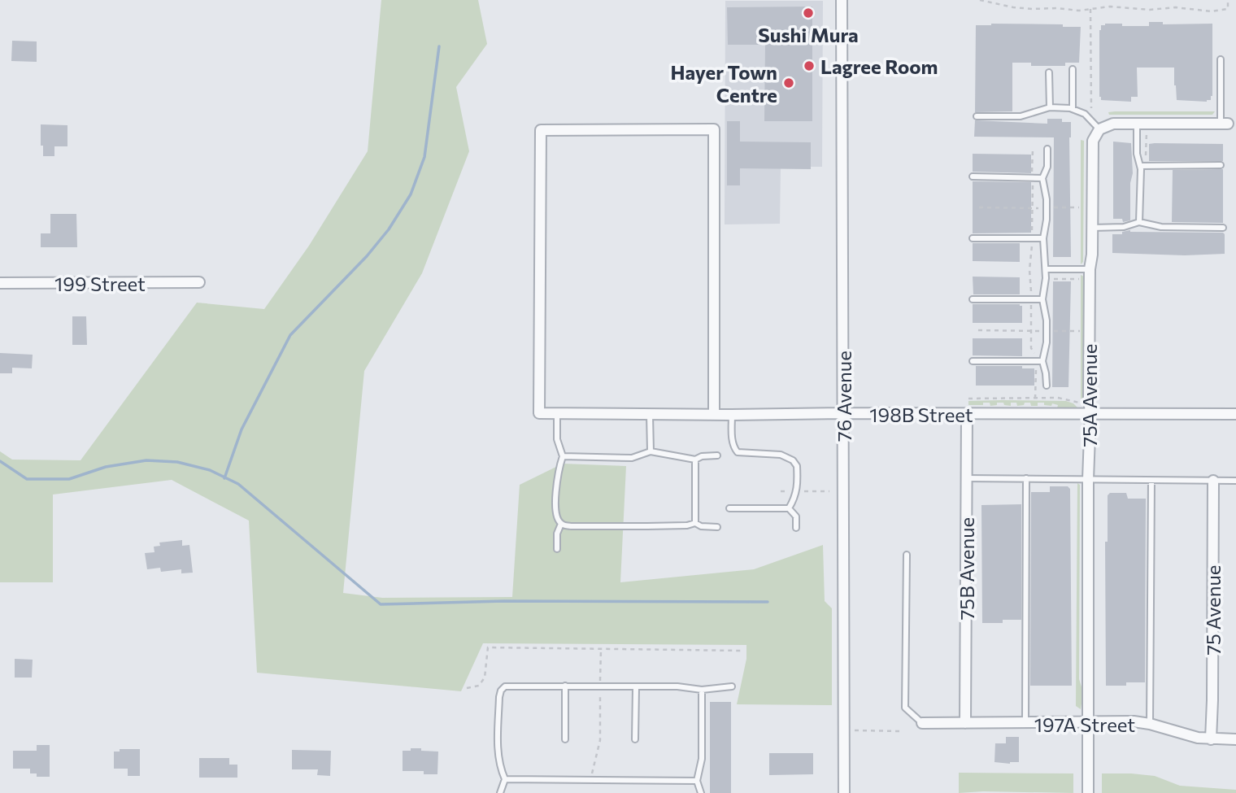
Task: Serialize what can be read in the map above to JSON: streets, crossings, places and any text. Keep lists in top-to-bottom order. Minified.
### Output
{"streets":{"street":["199 Street","75A Avenue","76 Avenue","198B Street","75B Avenue","75 Avenue","197A Street"]},"crossings":[["75A Avenue","198B Street"],["75A Avenue","197A Street"],["76 Avenue","198B Street"],["198B Street","75B Avenue"],["75B Avenue","197A Street"],["75 Avenue","197A Street"]],"places":["Sushi Mura","Lagree Room","Hayer Town Centre"]}
